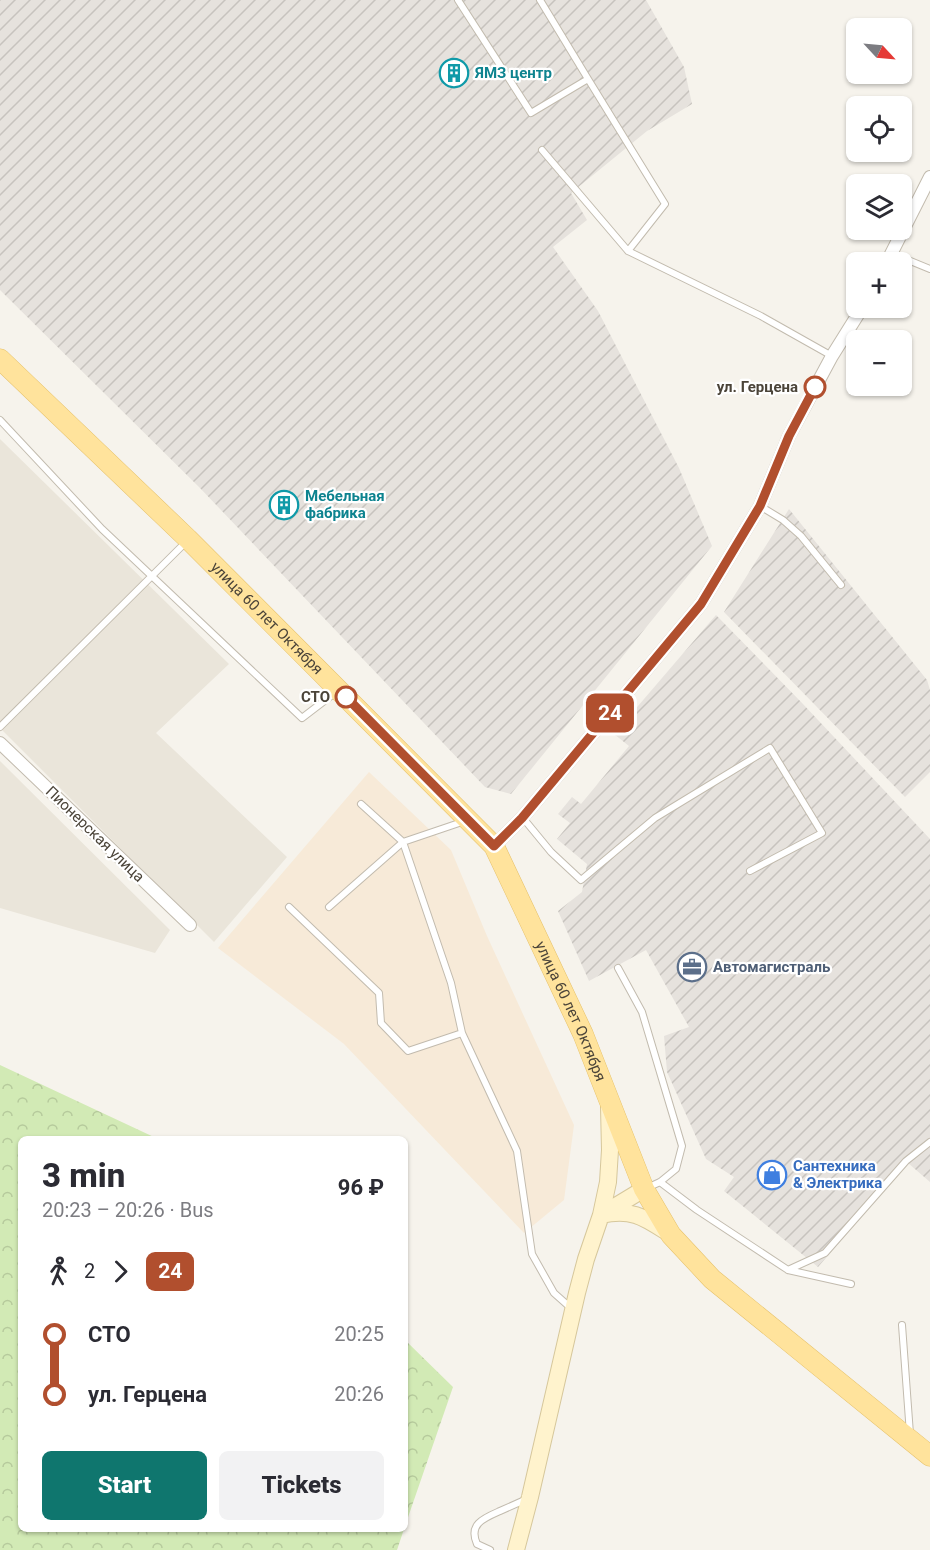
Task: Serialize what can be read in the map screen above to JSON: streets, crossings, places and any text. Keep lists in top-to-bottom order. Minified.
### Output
{"streets":{"main road":["улица 60 лет Октября"],"street":["Пионерская улица"]},"places":{"building":["ЯМЗ центр","Мебельная фабрика"],"other":["ул. Герцена","СТО"],"office":["Автомагистраль"],"shop":["Сантехника & Электрика"]},"lines":["bus line 24"],"north":"bottom right","page":{"on_map":"24","map_buttons":["+","−"],"heading":["3 min","20:23 – 20:26 · Bus","96 ₽"],"legs":["2","24"],"list":[{"name":"СТО","value":"20:25"},{"name":"ул. Герцена","value":"20:26"}],"buttons":["Start","Tickets"]}}
